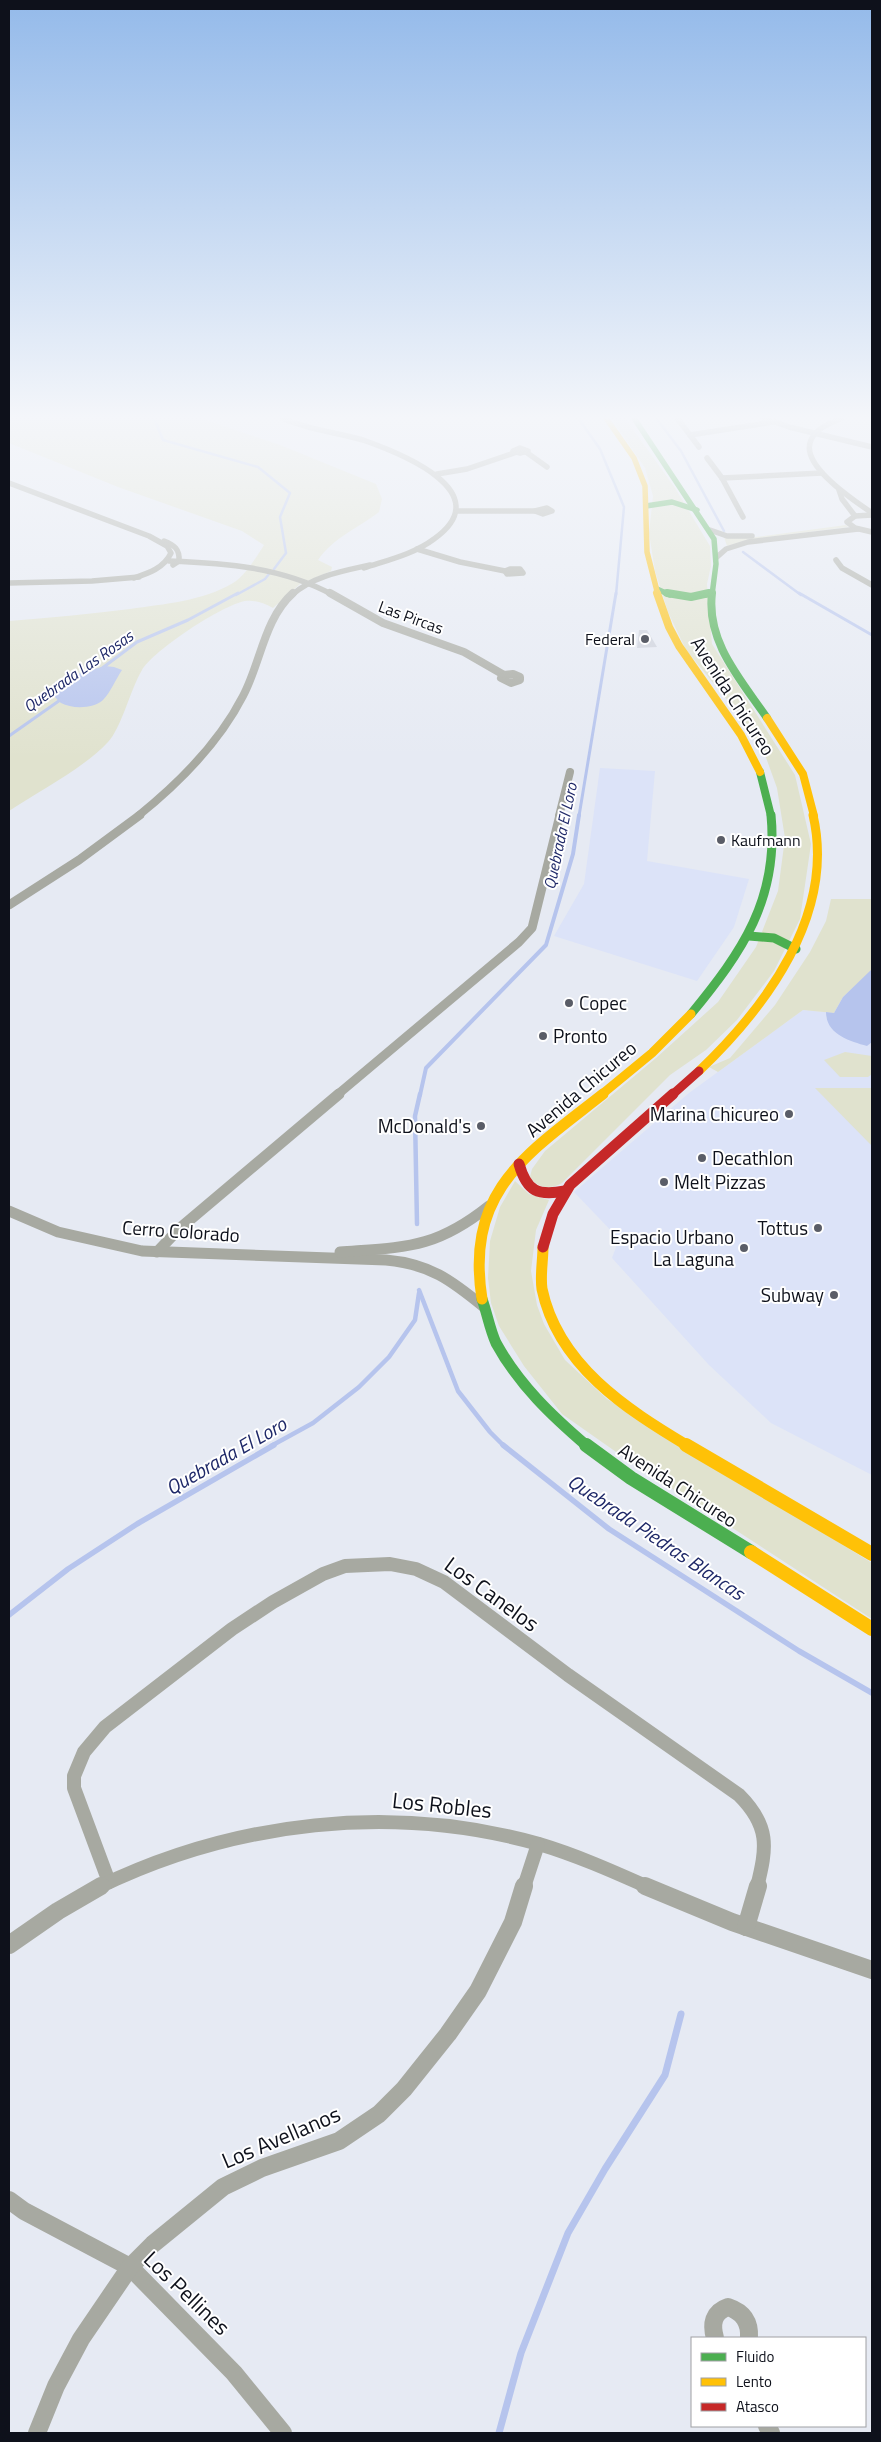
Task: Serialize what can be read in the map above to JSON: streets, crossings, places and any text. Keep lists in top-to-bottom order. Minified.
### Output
{"streets":{"main road":["Avenida Chicureo"],"street":["Las Pircas","Cerro Colorado","Los Canelos","Los Robles","Los Avellanos","Los Pellines"]},"crossings":[["Avenida Chicureo","Cerro Colorado"],["Los Canelos","Los Robles"],["Los Robles","Los Avellanos"],["Los Avellanos","Los Pellines"]],"water":["Quebrada Las Rosas","Quebrada El Loro","Quebrada Piedras Blancas"],"places":["Federal","Kaufmann","Copec","Pronto","Marina Chicureo","McDonald's","Decathlon","Melt Pizzas","Tottus","Espacio Urbano La Laguna","Subway"],"legend":["Fluido","Lento","Atasco"]}
